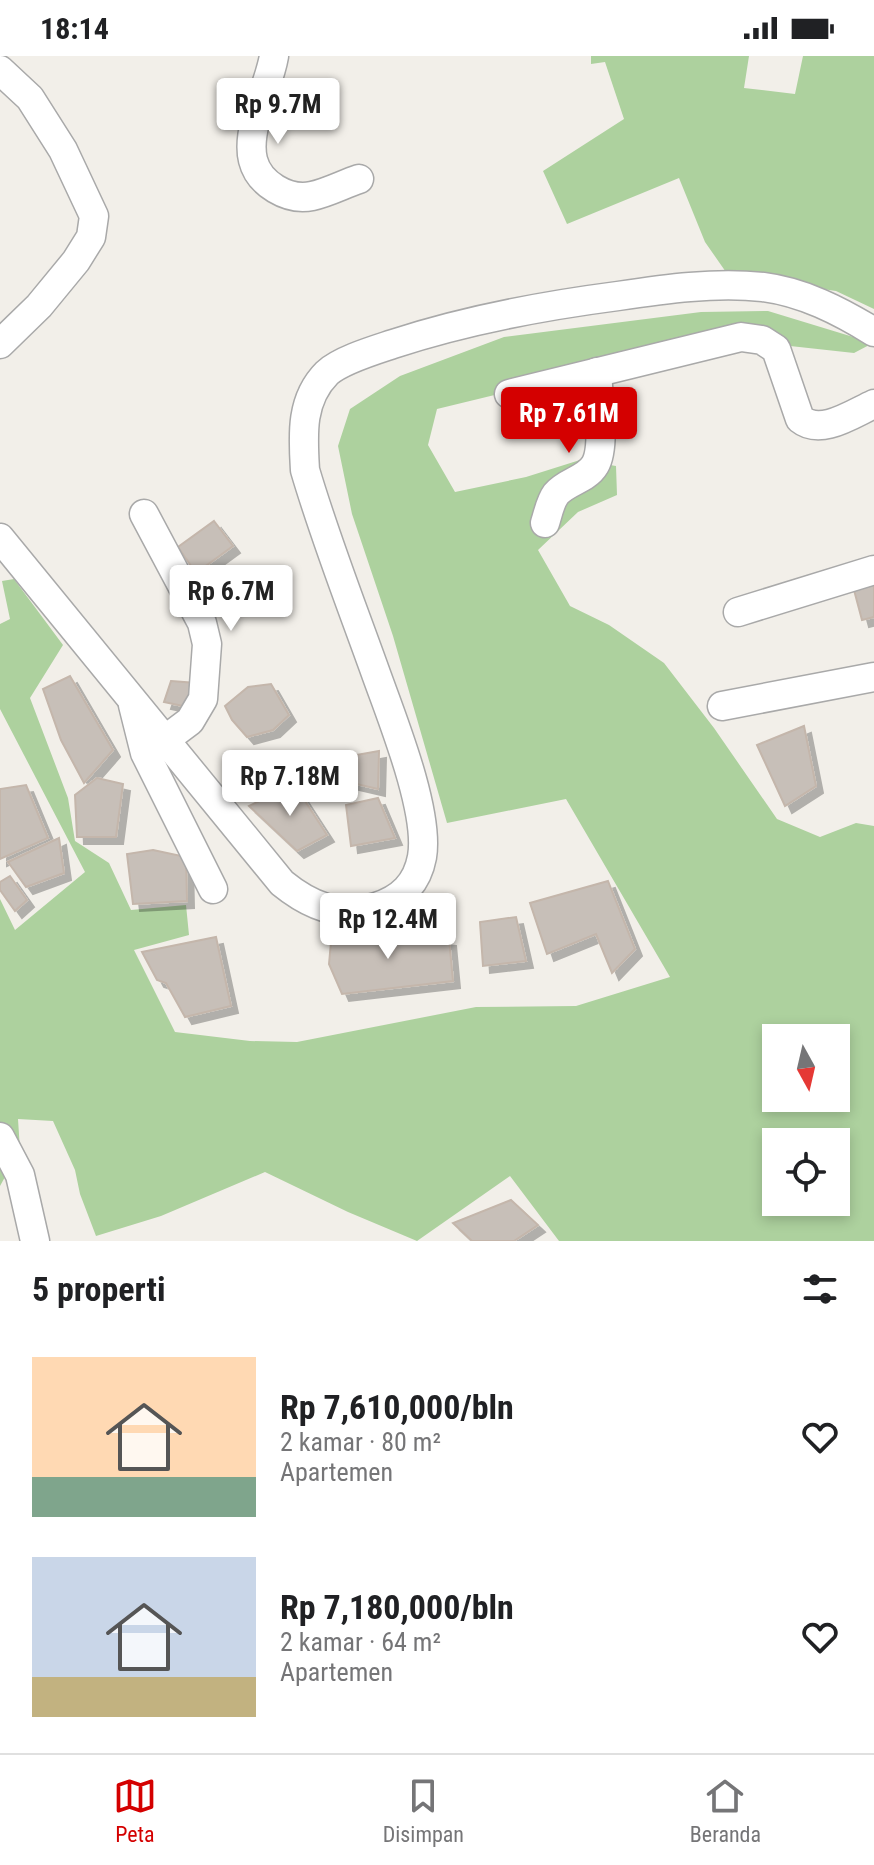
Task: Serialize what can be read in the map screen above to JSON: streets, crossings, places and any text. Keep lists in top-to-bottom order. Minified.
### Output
{"north":"bottom","page":{"status":"18:14","price":["Rp 9.7M","Rp 7.61M","Rp 6.7M","Rp 7.18M","Rp 12.4M"],"heading":"5 properti","list":[{"name":"Rp 7,610,000/bln","note":"2 kamar · 80 m² · Apartemen"},{"name":"Rp 7,180,000/bln","note":"2 kamar · 64 m² · Apartemen"}],"tabs":["Peta","Disimpan","Beranda"]}}
